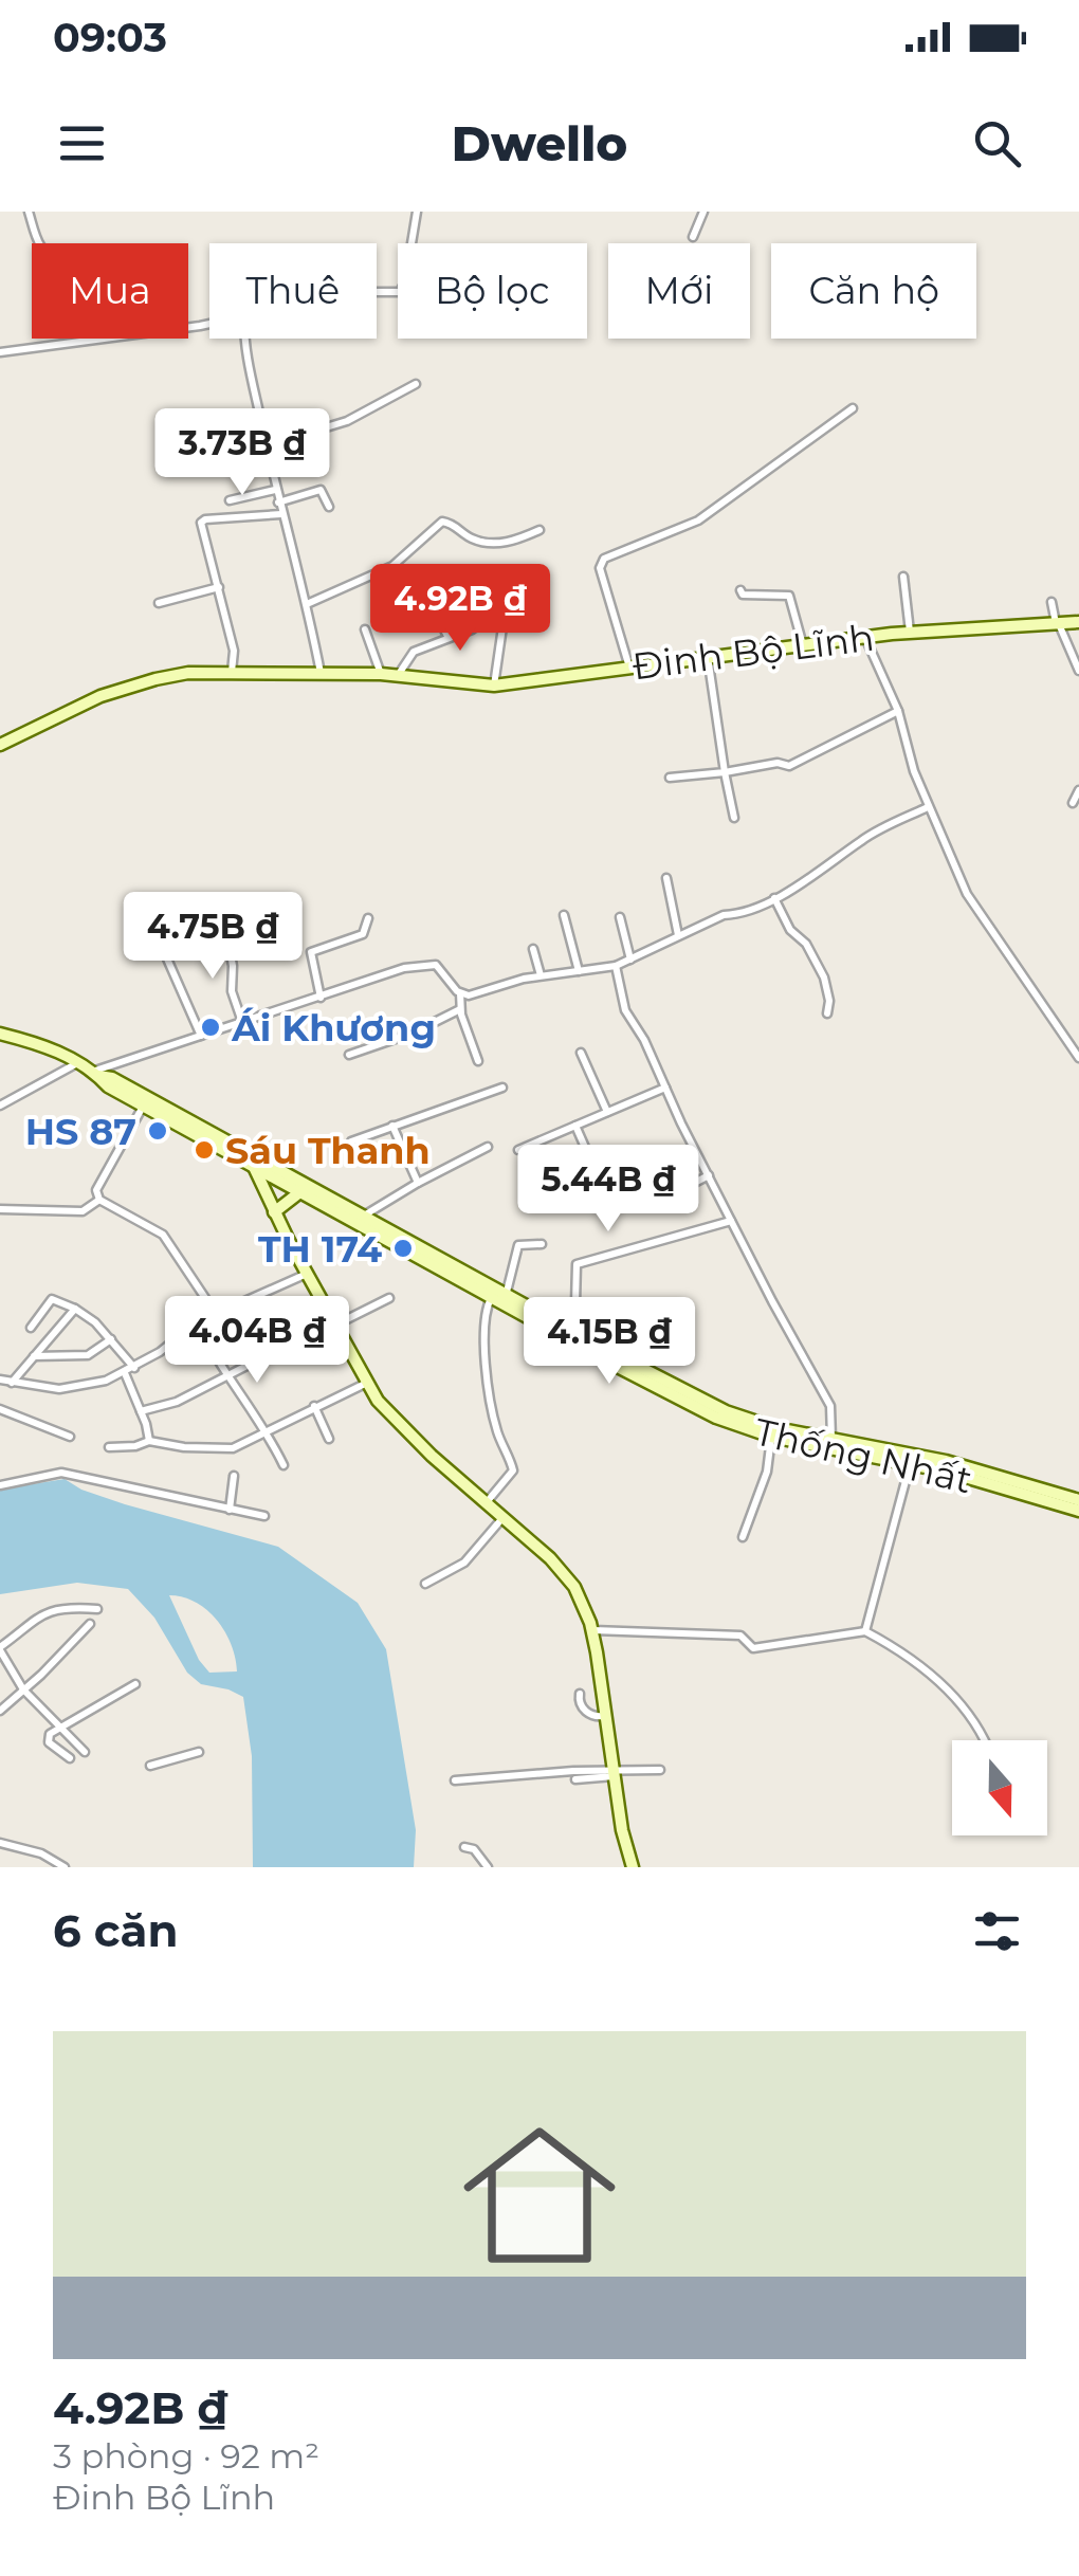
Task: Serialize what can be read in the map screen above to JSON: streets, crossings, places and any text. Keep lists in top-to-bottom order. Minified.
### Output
{"streets":{"main road":["Đinh Bộ Lĩnh","Thống Nhất"]},"places":["Ái Khương","HS 87","Sáu Thanh","TH 174"],"north":"bottom","page":{"status":"09:03","header":"Dwello","chip":["Mua","Thuê","Bộ lọc","Mới","Căn hộ"],"price":["3.73B ₫","4.92B ₫","4.75B ₫","5.44B ₫","4.04B ₫","4.15B ₫"],"heading":"6 căn","list":[{"name":"4.92B ₫","note":"3 phòng · 92 m² · Đinh Bộ Lĩnh"}]}}
